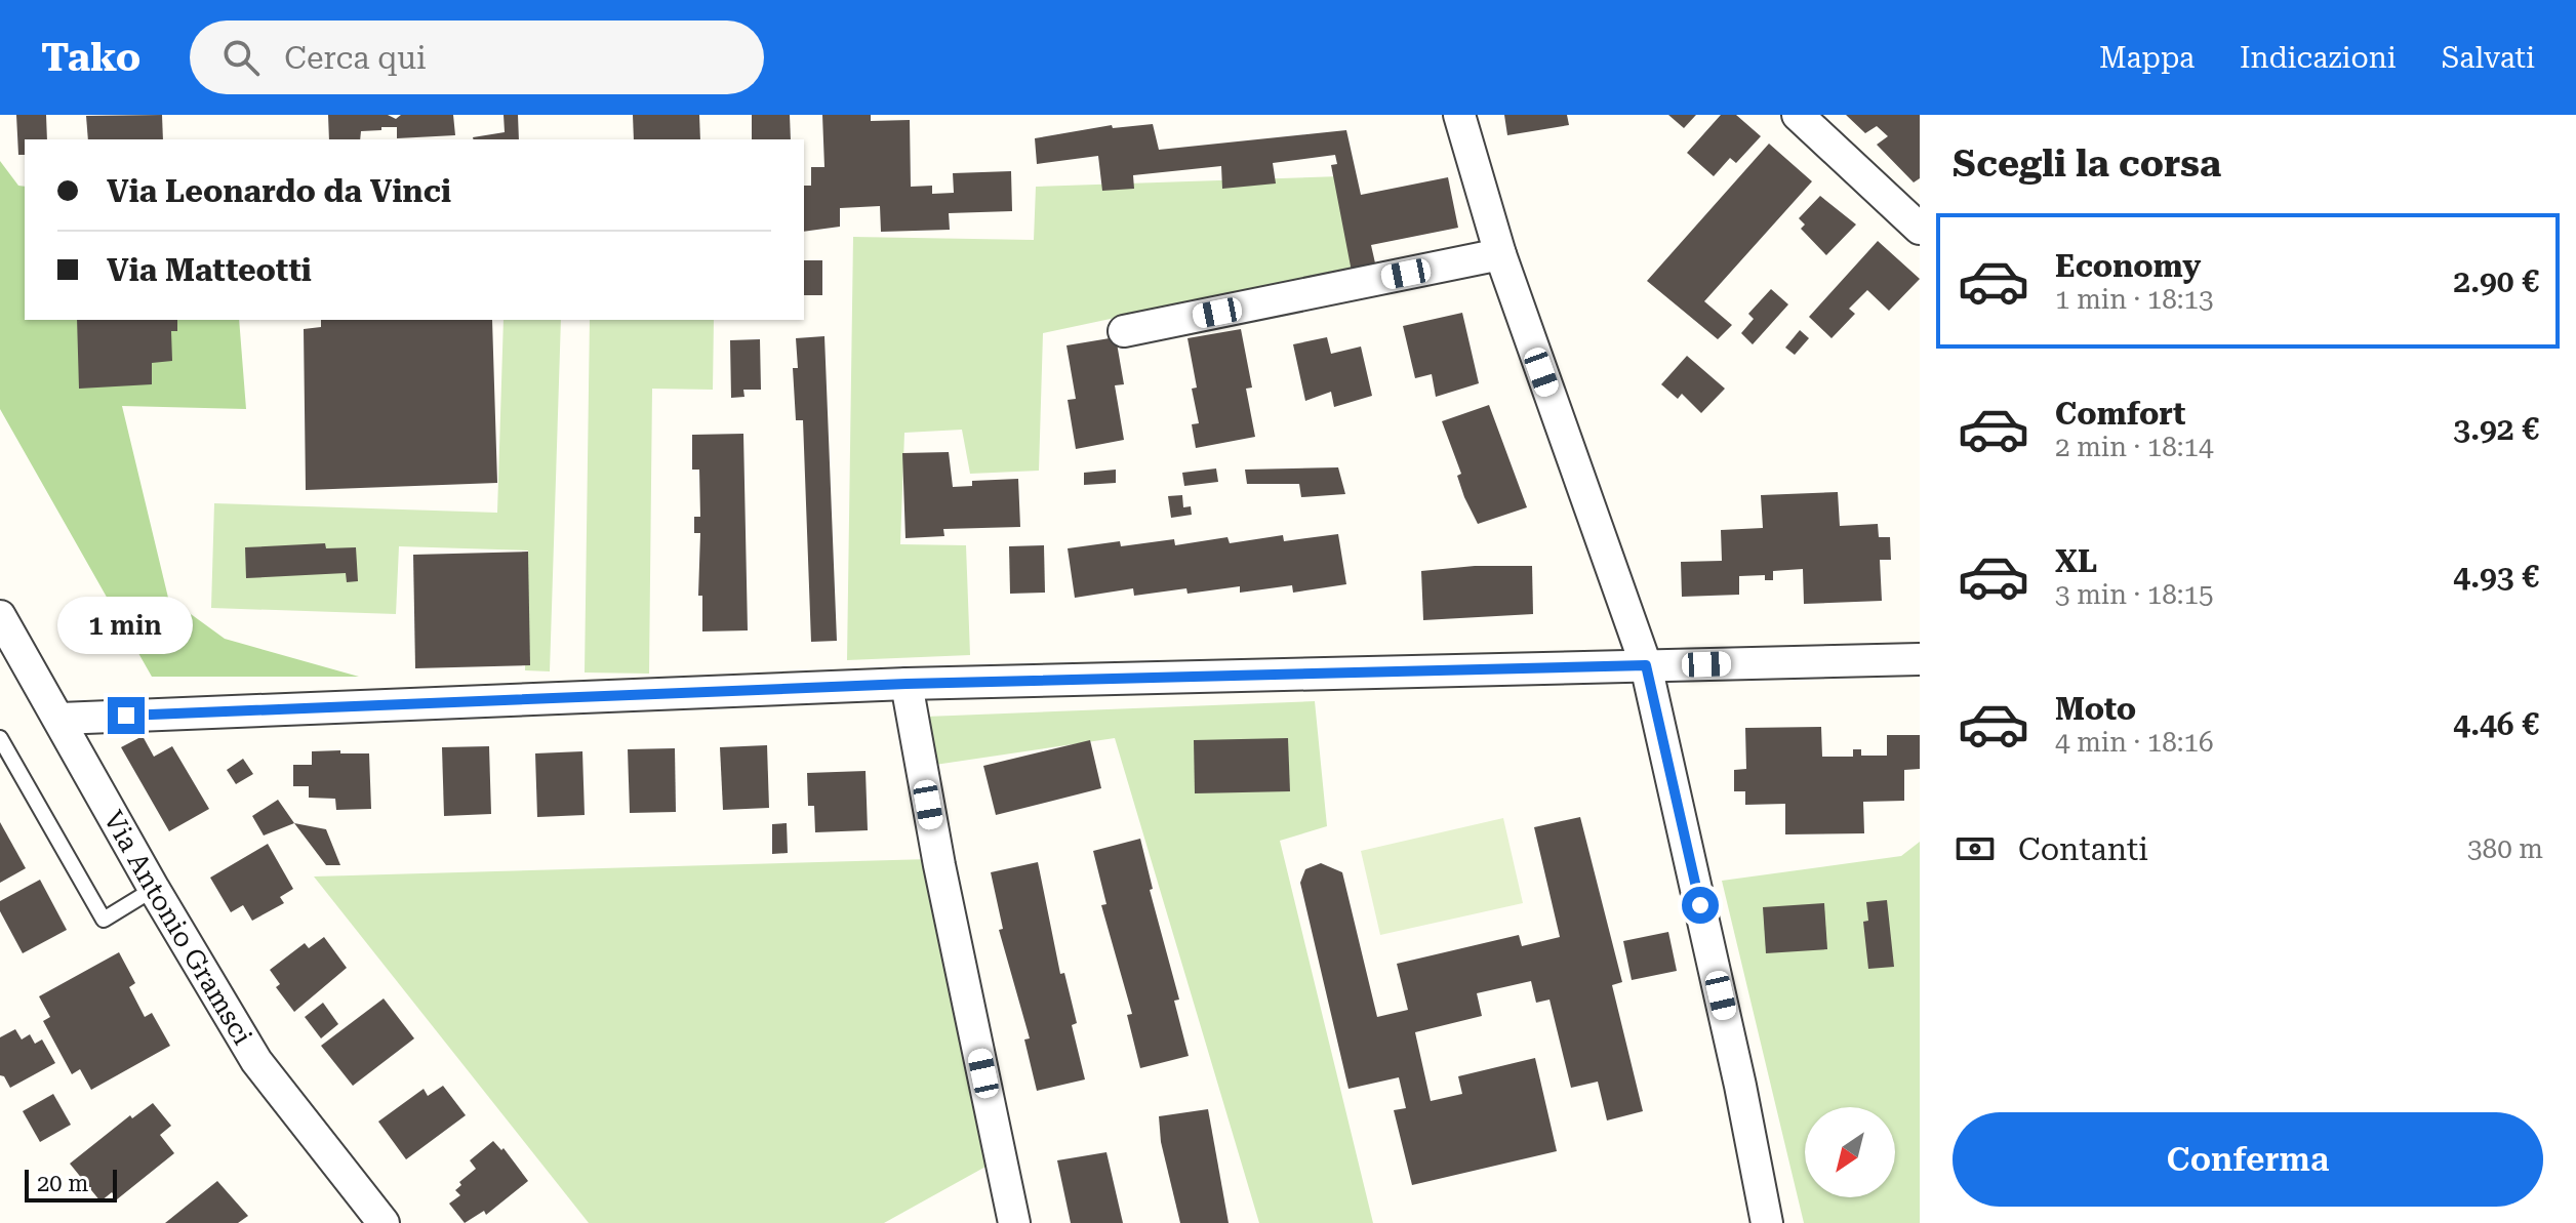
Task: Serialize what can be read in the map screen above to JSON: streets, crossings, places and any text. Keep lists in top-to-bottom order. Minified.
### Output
{"streets":{"street":["Via Antonio Gramsci"]},"scale_bar":"20 m","north":"bottom left","page":{"header":"Tako","search":"Cerca qui","nav":["Mappa","Indicazioni","Salvati"],"heading":"Scegli la corsa","banner":["Via Leonardo da Vinci","Via Matteotti"],"list":[{"name":"Economy","note":"1 min · 18:13","value":"2.90 €"},{"name":"Comfort","note":"2 min · 18:14","value":"3.92 €"},{"name":"XL","note":"3 min · 18:15","value":"4.93 €"},{"name":"Moto","note":"4 min · 18:16","value":"4.46 €"}],"bubble":"1 min","pay":["Contanti","380 m"],"buttons":"Conferma","scale":"20 m"}}
